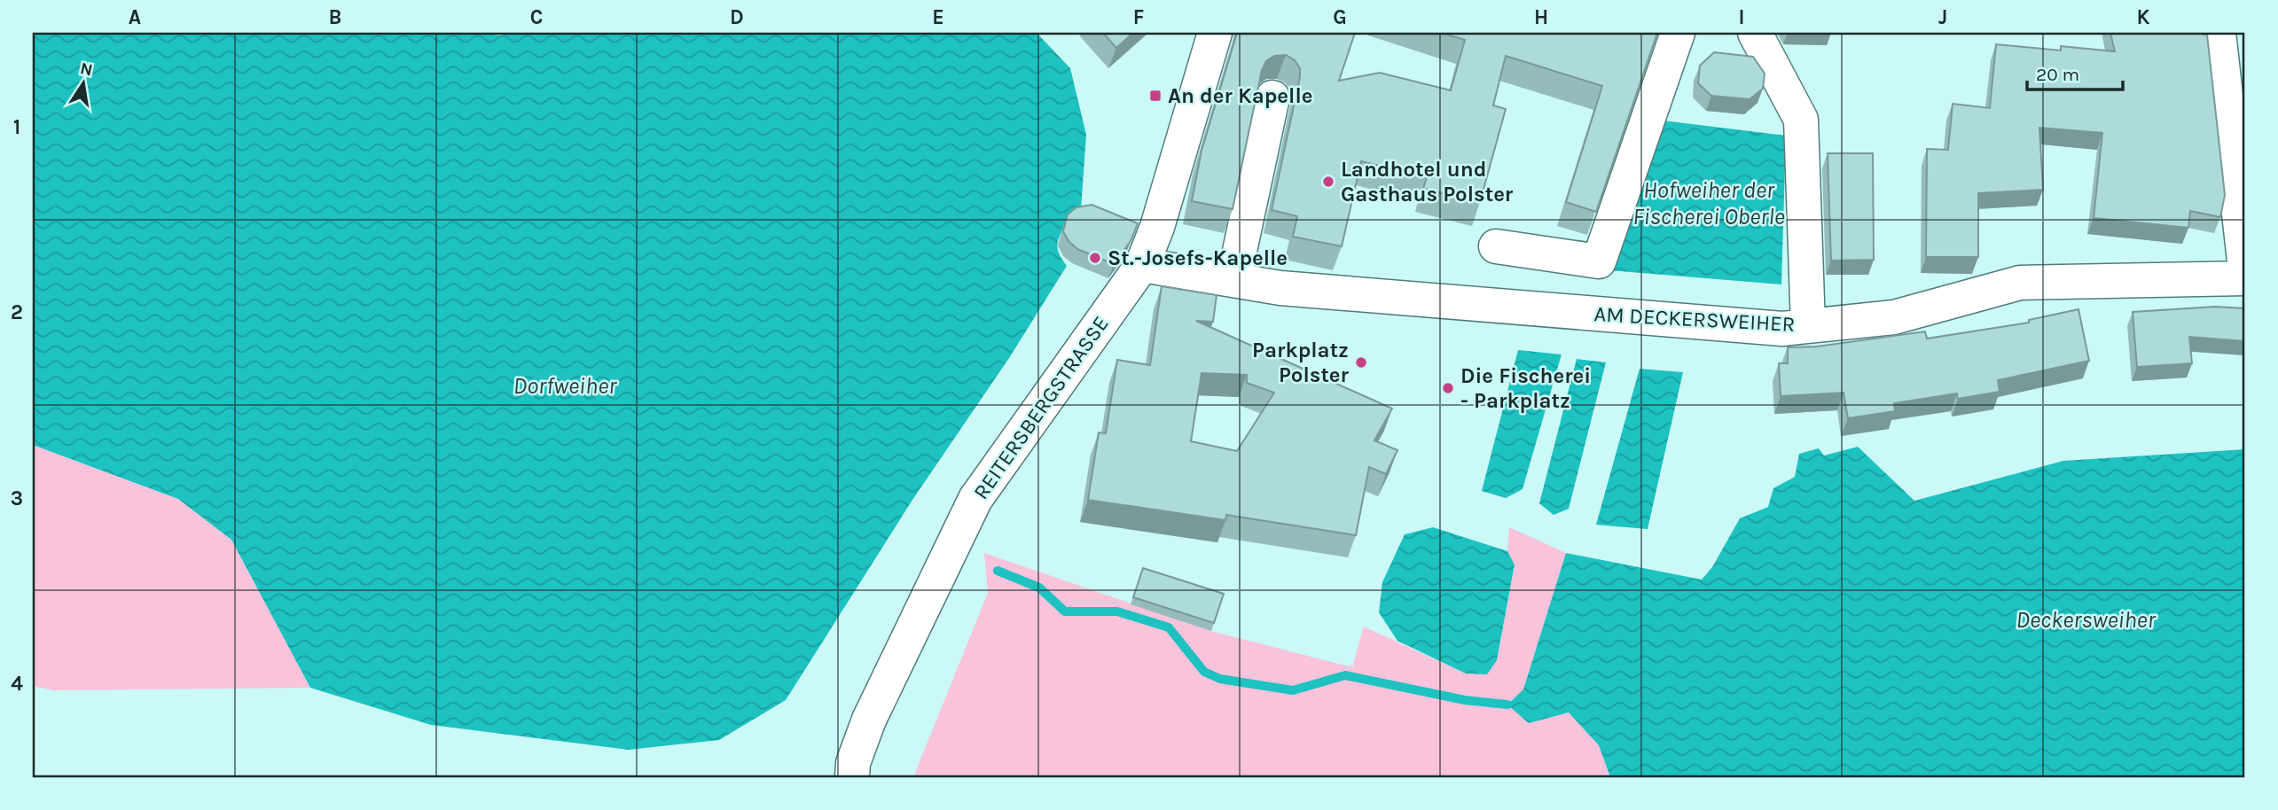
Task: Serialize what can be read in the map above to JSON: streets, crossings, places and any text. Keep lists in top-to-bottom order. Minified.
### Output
{"streets":{"street":["AM DECKERSWEIHER","REITERSBERGSTRASSE"]},"crossings":[["AM DECKERSWEIHER","REITERSBERGSTRASSE"]],"water":["Hofweiher der Fischerei Oberle","Dorfweiher","Deckersweiher"],"places":{"transit":["An der Kapelle"],"other":["Landhotel und Gasthaus Polster","St.-Josefs-Kapelle","Parkplatz Polster","Die Fischerei - Parkplatz"]},"scale_bar":"20 m","north":"top","grid":{"columns":["A","B","C","D","E","F","G","H","I","J","K"],"rows":["1","2","3","4"]}}
